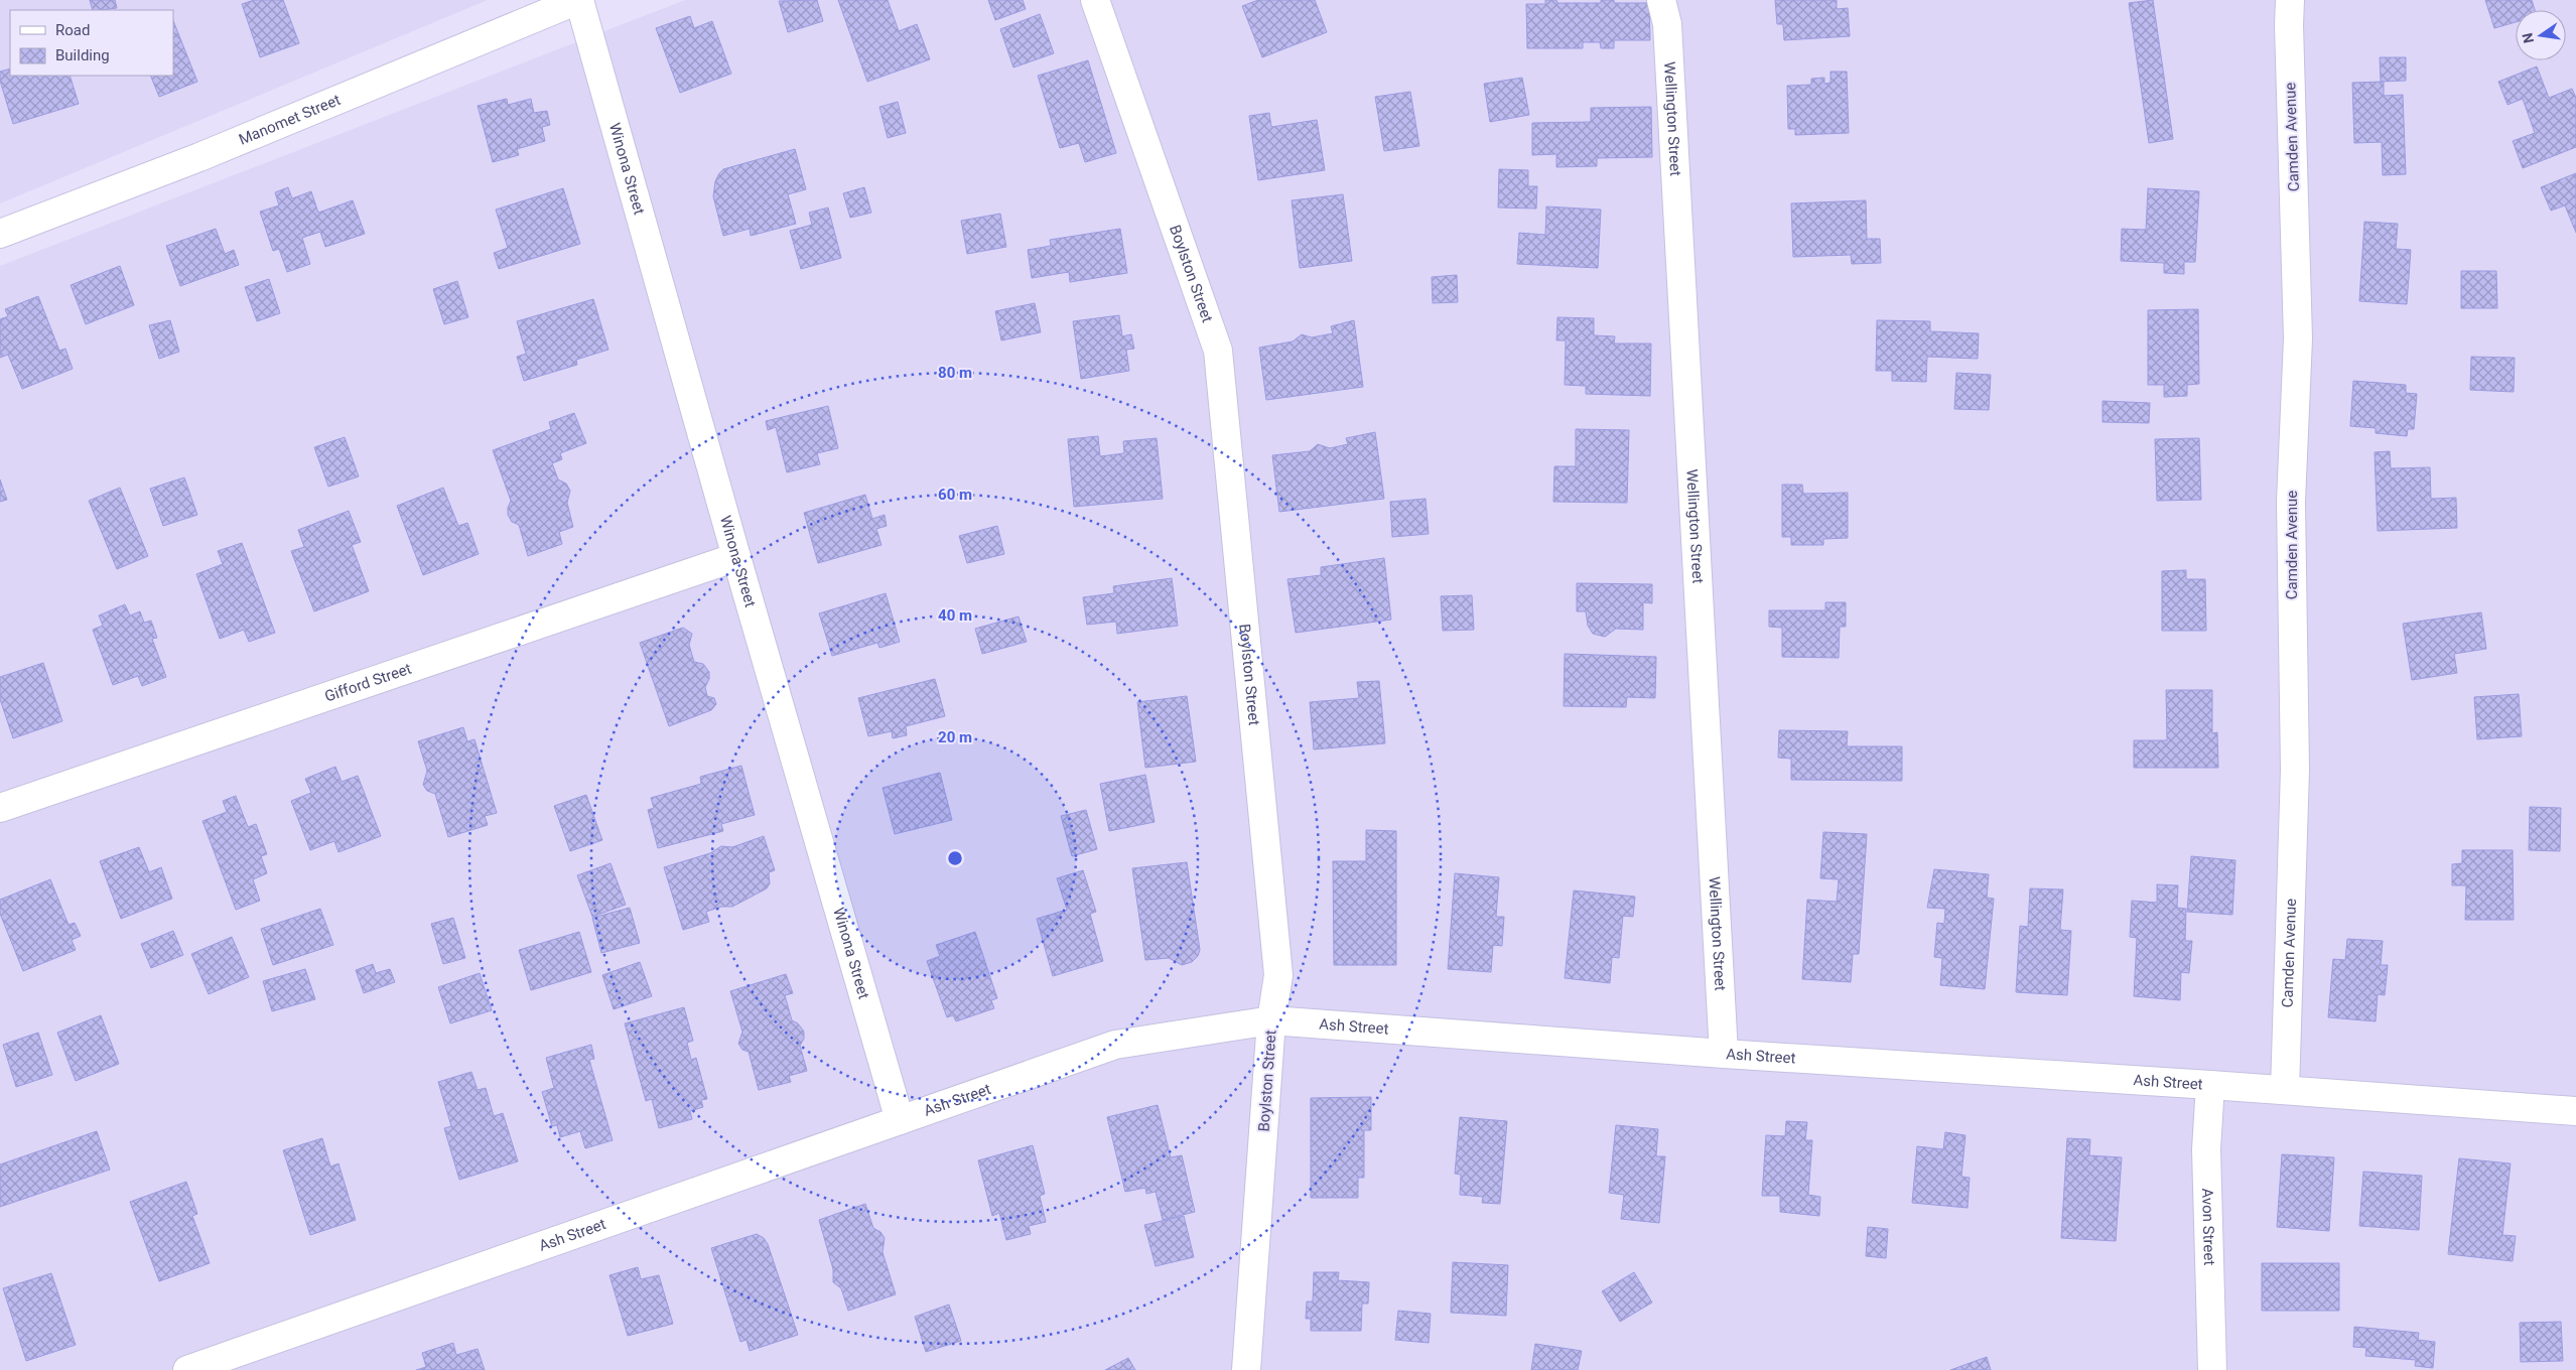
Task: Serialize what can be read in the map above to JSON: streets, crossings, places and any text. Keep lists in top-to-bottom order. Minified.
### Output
{"streets":{"street":["Manomet Street","Wellington Street","Camden Avenue","Winona Street","Boylston Street","Gifford Street","Ash Street","Avon Street"]},"crossings":[["Manomet Street","Winona Street"],["Wellington Street","Ash Street"],["Camden Avenue","Ash Street"],["Winona Street","Gifford Street"],["Winona Street","Ash Street"],["Boylston Street","Ash Street"],["Ash Street","Avon Street"]],"legend":["Road","Building"],"north":"left","rings":["80 m","60 m","40 m","20 m"]}
